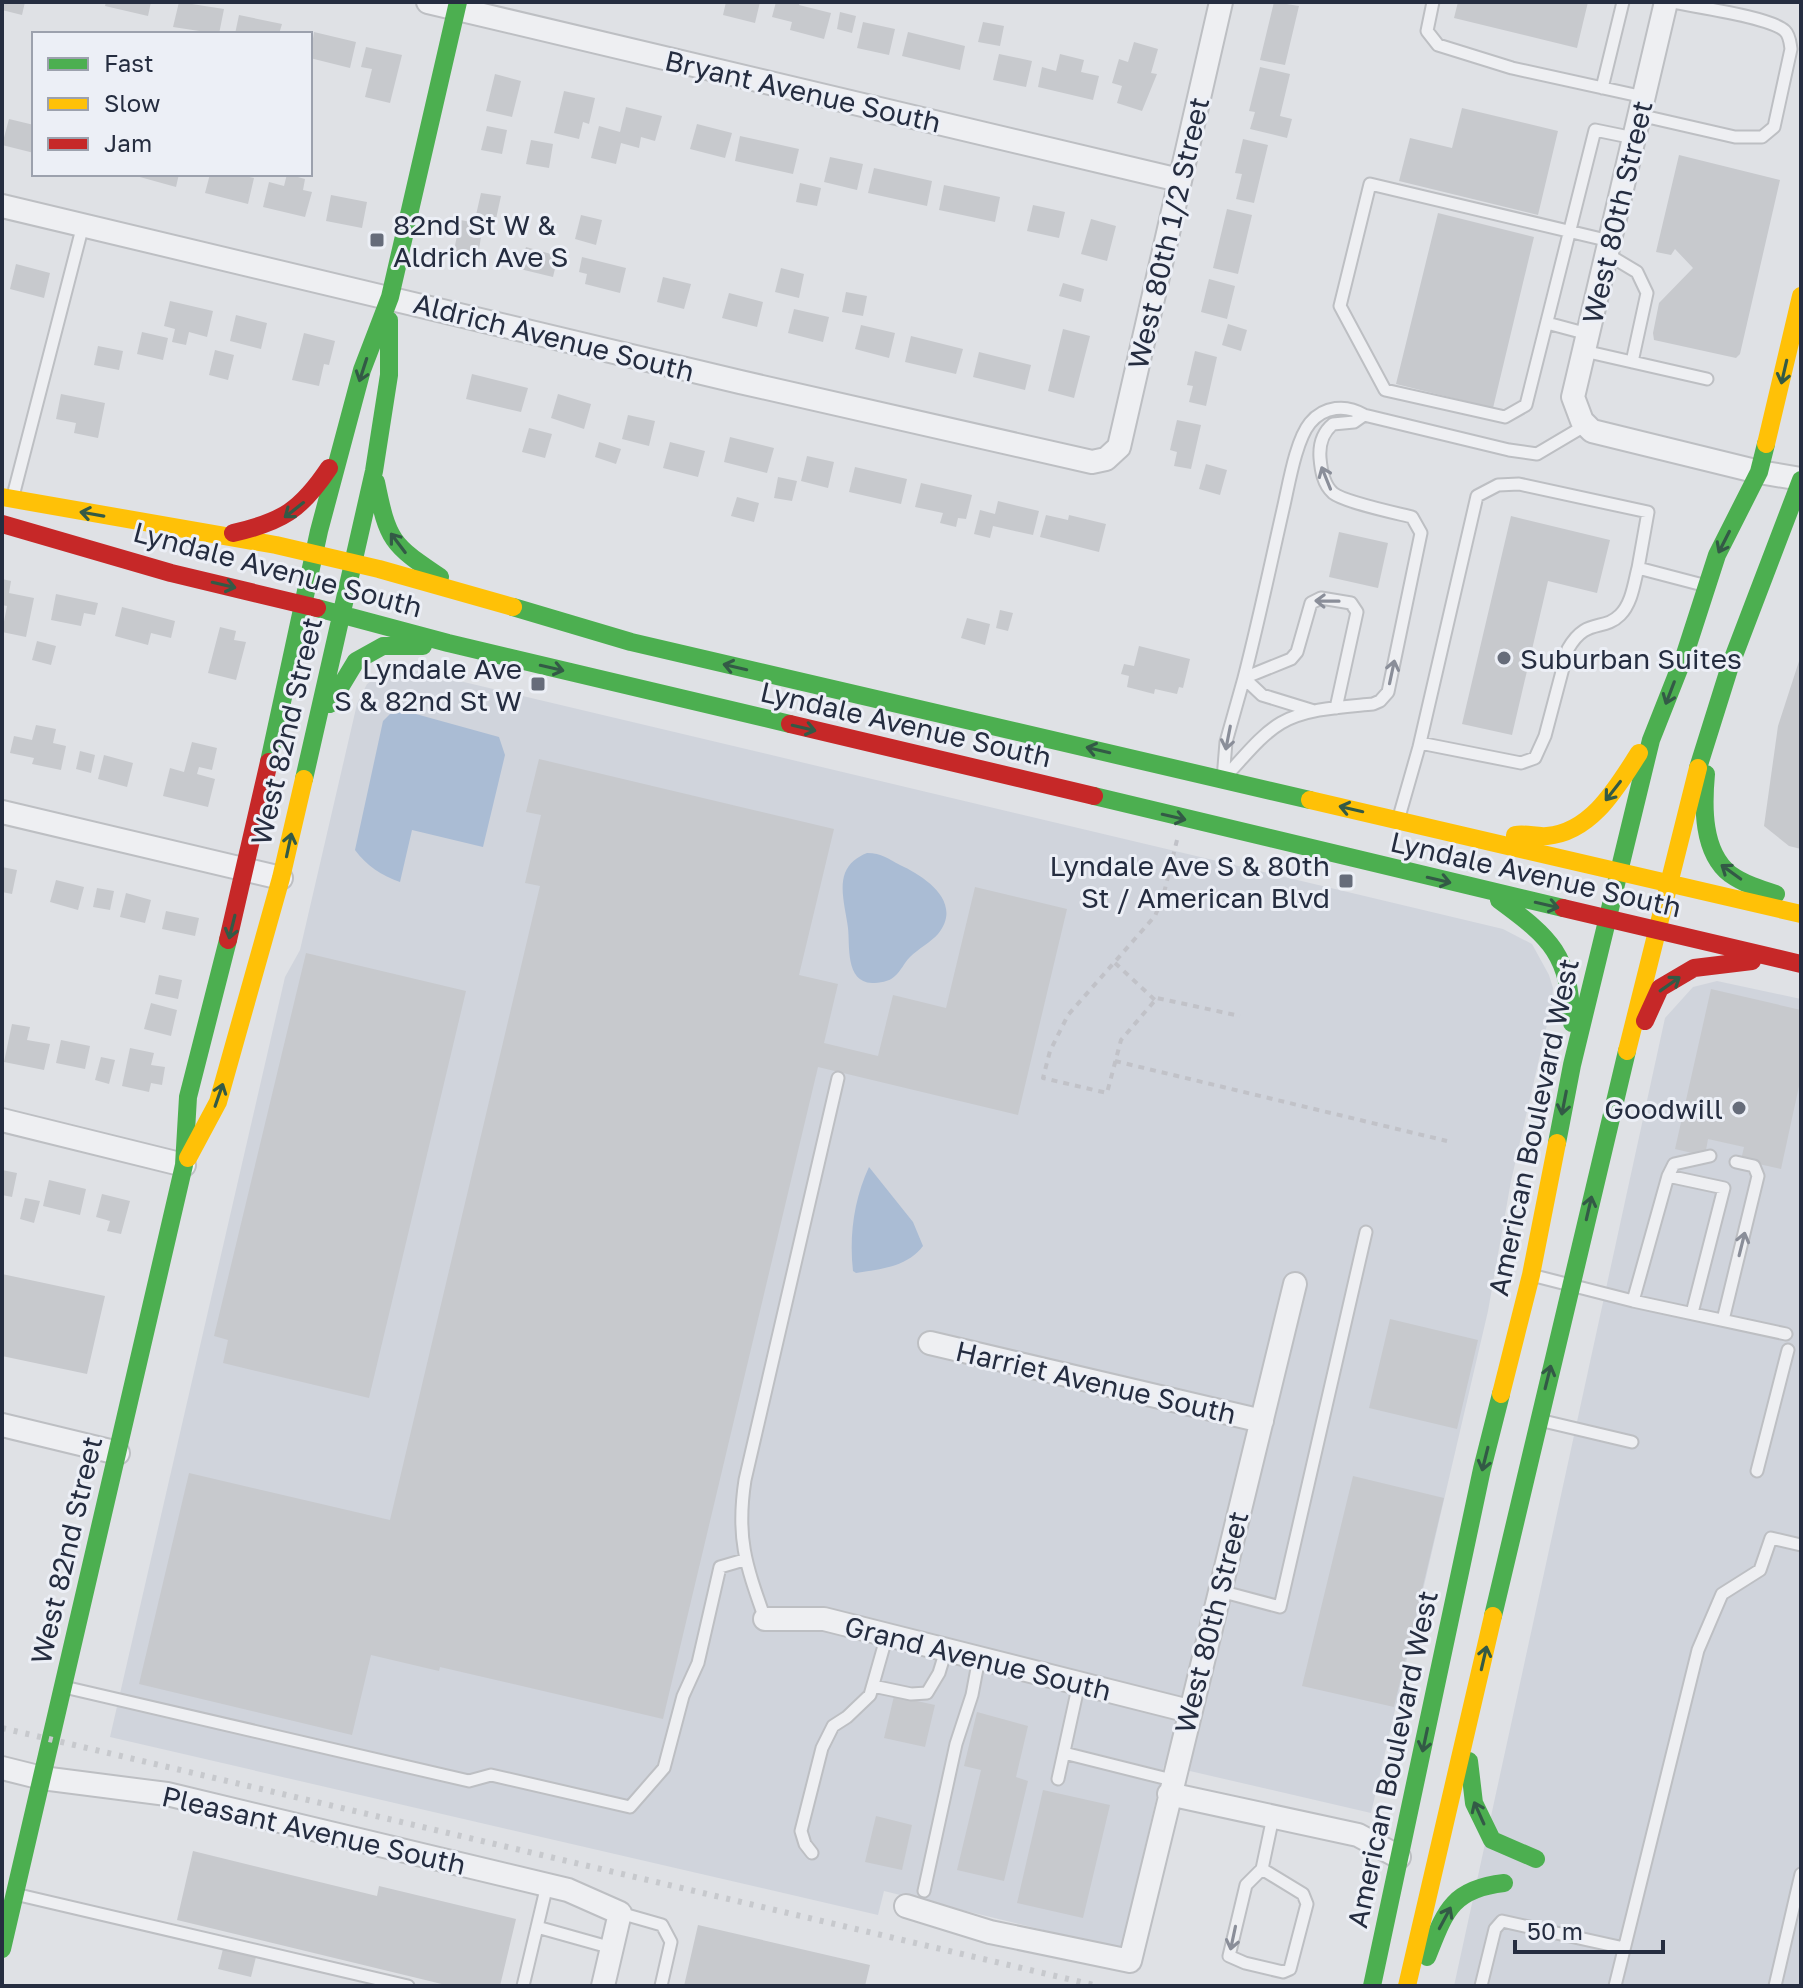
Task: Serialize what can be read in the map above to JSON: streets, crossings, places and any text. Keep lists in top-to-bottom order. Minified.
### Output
{"streets":{"main road":["Lyndale Avenue South","West 82nd Street","American Boulevard West"],"street":["Bryant Avenue South","West 80th Street","West 80th 1/2 Street","Aldrich Avenue South","Harriet Avenue South","Grand Avenue South","Pleasant Avenue South"]},"crossings":[["Bryant Avenue South","West 80th 1/2 Street"],["Bryant Avenue South","West 82nd Street"],["West 80th Street","Harriet Avenue South"],["West 80th Street","Grand Avenue South"],["West 80th 1/2 Street","Aldrich Avenue South"],["Aldrich Avenue South","West 82nd Street"],["Lyndale Avenue South","West 82nd Street"],["Lyndale Avenue South","American Boulevard West"],["West 82nd Street","Pleasant Avenue South"]],"places":{"transit":["82nd St W & Aldrich Ave S","Lyndale Ave S & 82nd St W","Lyndale Ave S & 80th St / American Blvd"],"other":["Suburban Suites","Goodwill"]},"legend":["Fast","Slow","Jam"],"scale_bar":"50 m"}
